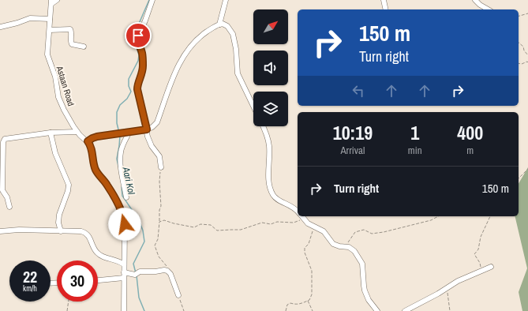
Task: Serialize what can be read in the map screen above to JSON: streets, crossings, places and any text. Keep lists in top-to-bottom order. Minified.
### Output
{"streets":{"street":["Astaan Road"]},"water":["Aari Kol"],"north":"top right","page":{"turn":["150 m","Turn right"],"eta":["10:19","Arrival","1","min","400","m"],"list":[{"name":"Turn right","value":"150 m"}],"speed":"22 km/h","limit":"30"}}
